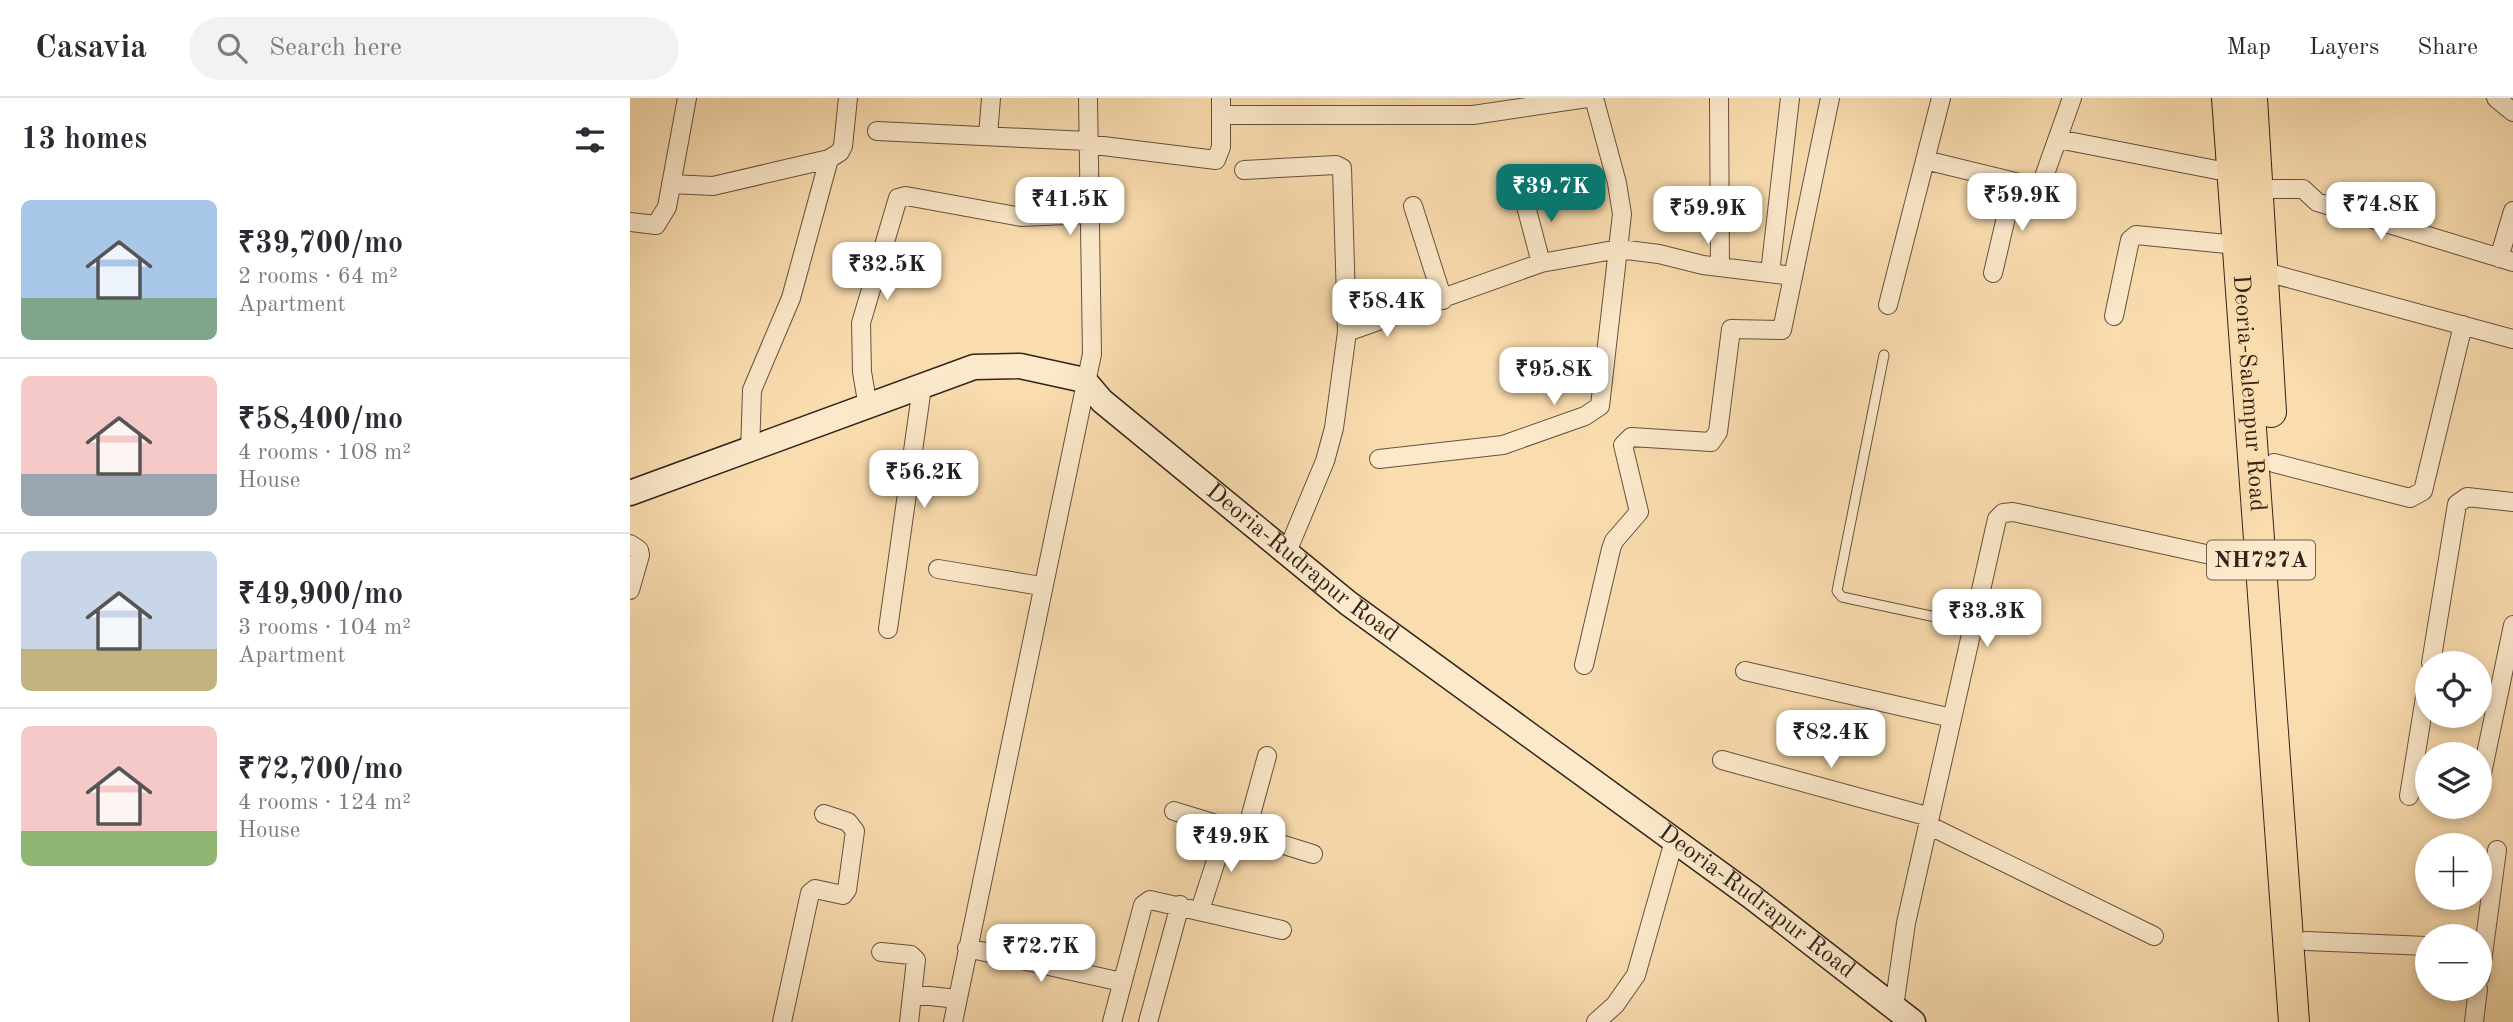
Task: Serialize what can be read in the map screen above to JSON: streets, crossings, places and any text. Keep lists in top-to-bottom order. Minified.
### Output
{"streets":{"highway":["Deoria-Salempur Road","NH727A"],"main road":["Deoria-Rudrapur Road"]},"page":{"header":"Casavia","search":"Search here","nav":["Map","Layers","Share"],"heading":"13 homes","price":["₹39.7K","₹59.9K","₹41.5K","₹74.8K","₹59.9K","₹32.5K","₹58.4K","₹95.8K","₹56.2K","₹33.3K","₹82.4K","₹49.9K","₹72.7K"],"list":[{"name":"₹39,700/mo","note":"2 rooms · 64 m² · Apartment"},{"name":"₹58,400/mo","note":"4 rooms · 108 m² · House"},{"name":"₹49,900/mo","note":"3 rooms · 104 m² · Apartment"},{"name":"₹72,700/mo","note":"4 rooms · 124 m² · House"}],"map_buttons":["+","−"]}}
